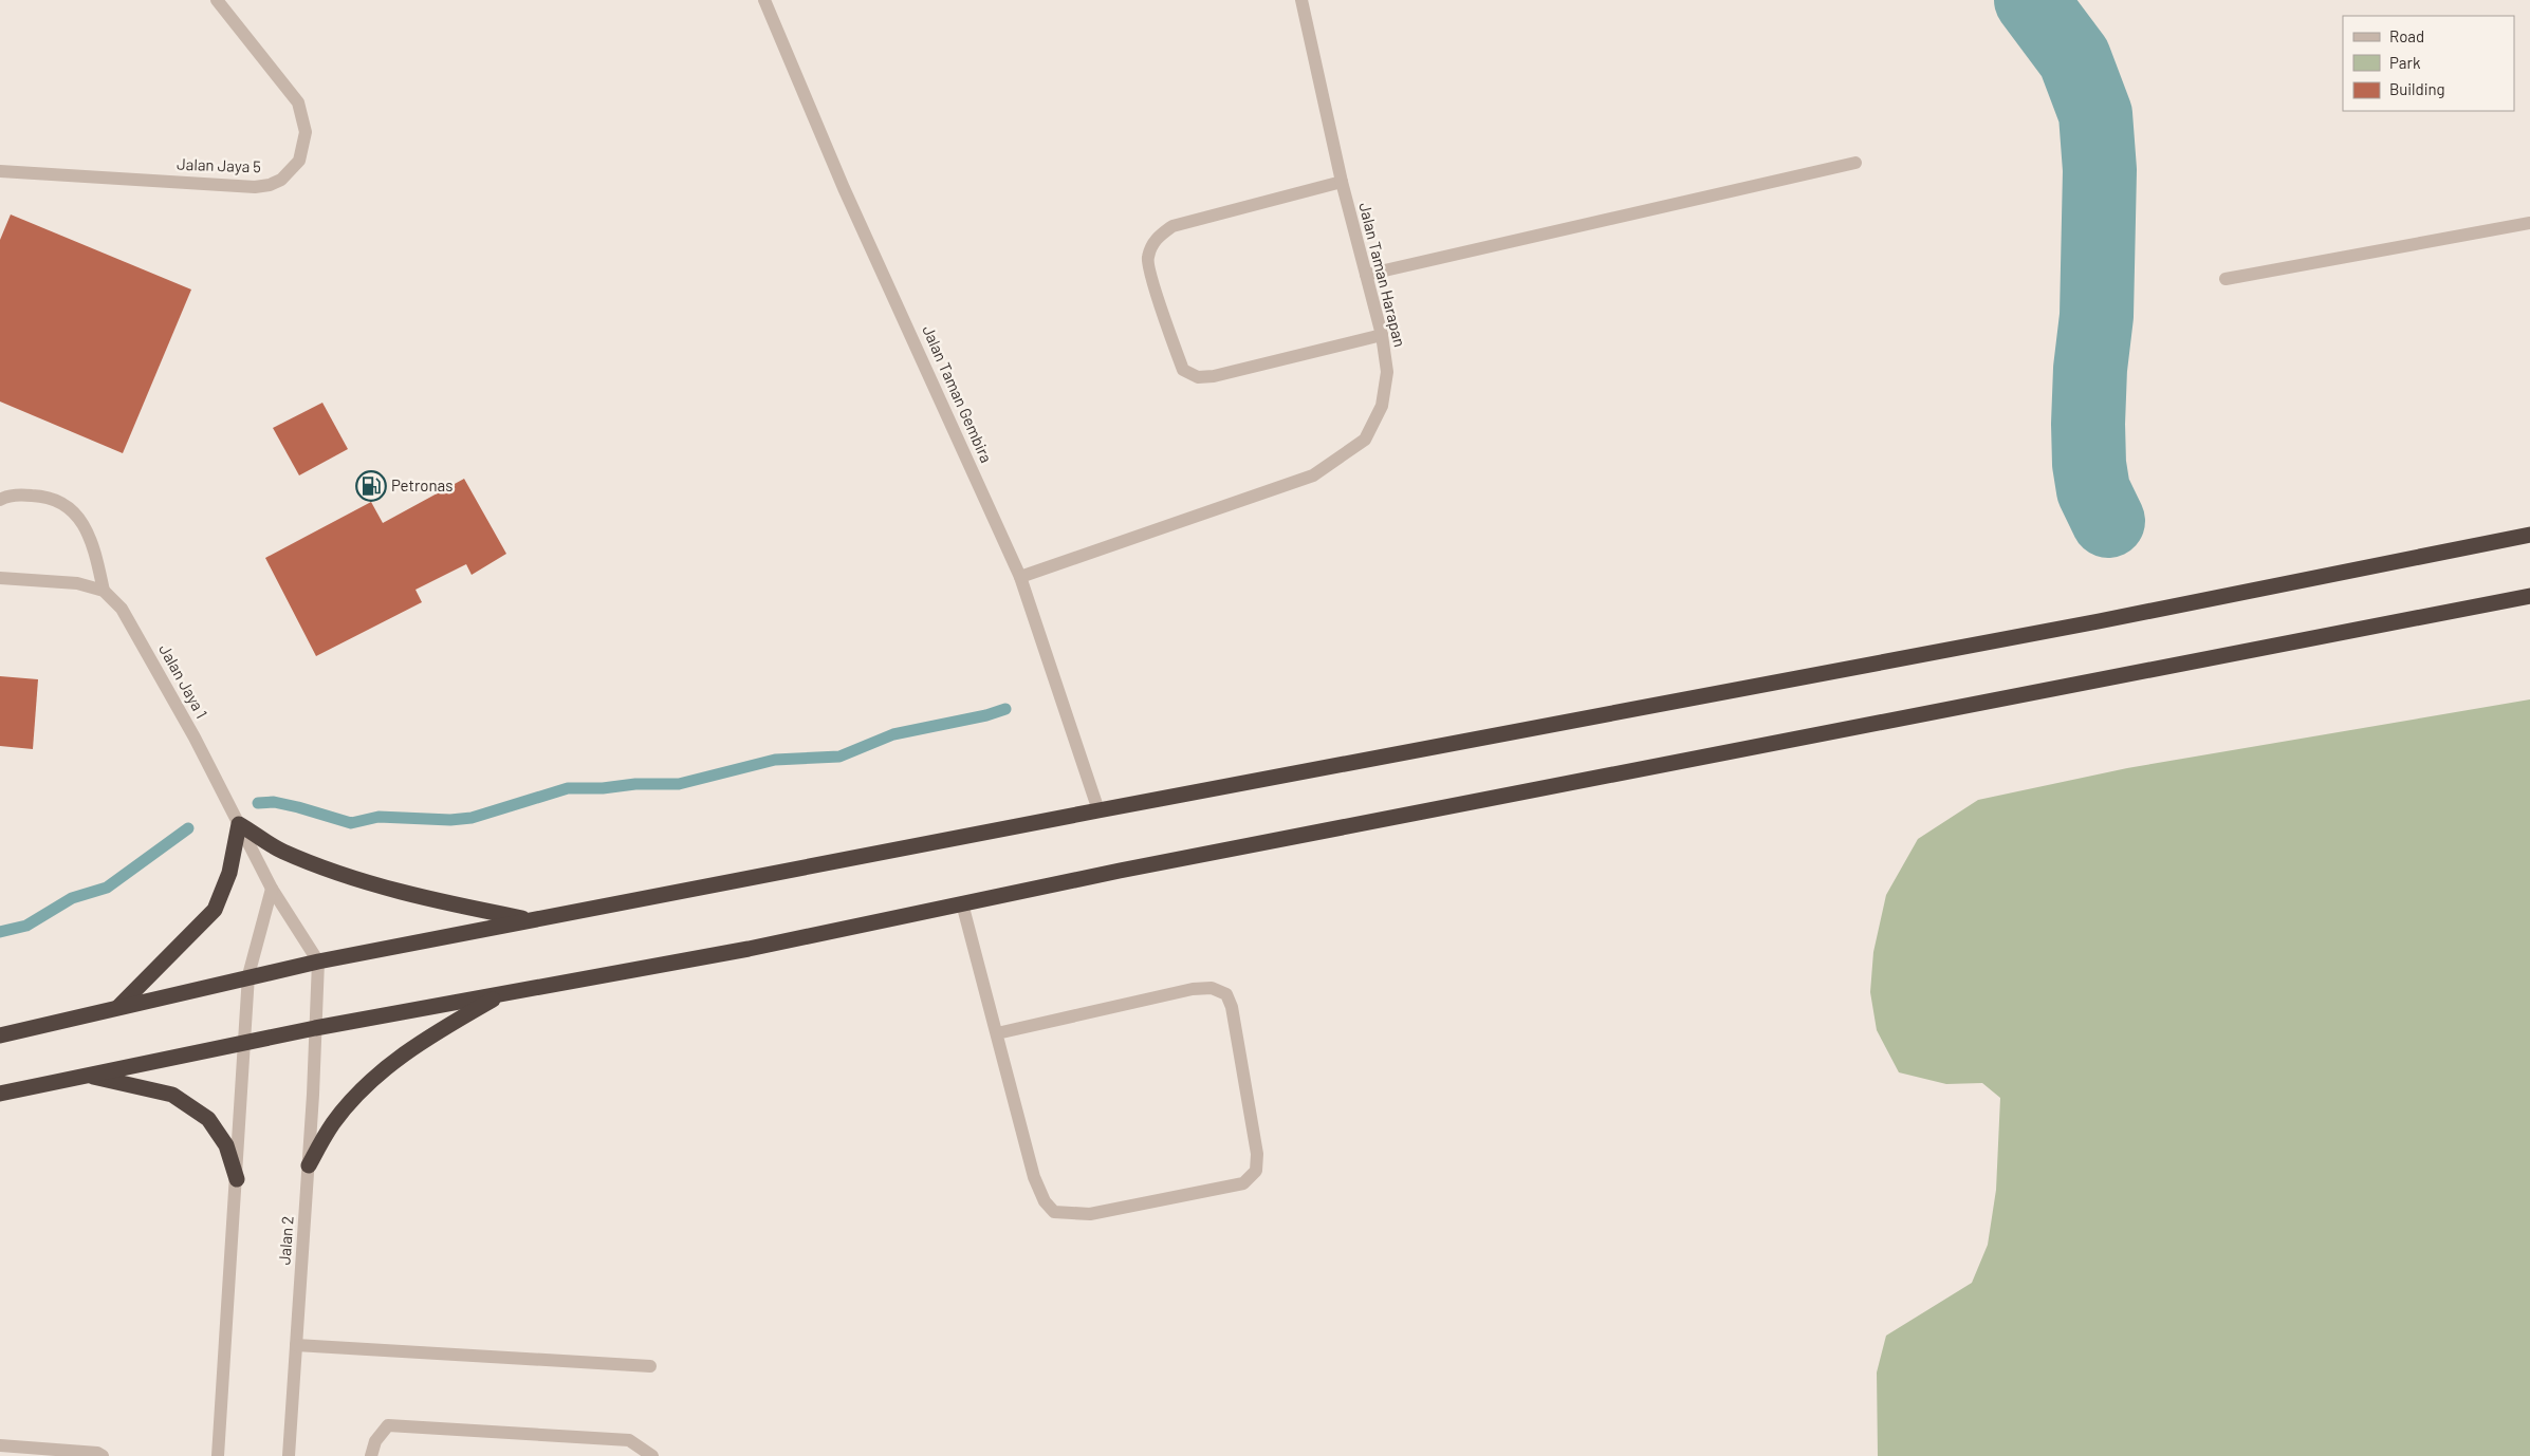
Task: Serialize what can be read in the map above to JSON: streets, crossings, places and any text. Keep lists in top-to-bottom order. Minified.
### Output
{"streets":{"street":["Jalan Jaya 5","Jalan Taman Harapan","Jalan Taman Gembira","Jalan Jaya 1","Jalan 2"]},"crossings":[["Jalan Taman Harapan","Jalan Taman Gembira"],["Jalan Jaya 1","Jalan 2"]],"places":{"fuel station":["Petronas"]},"legend":["Road","Park","Building"]}
